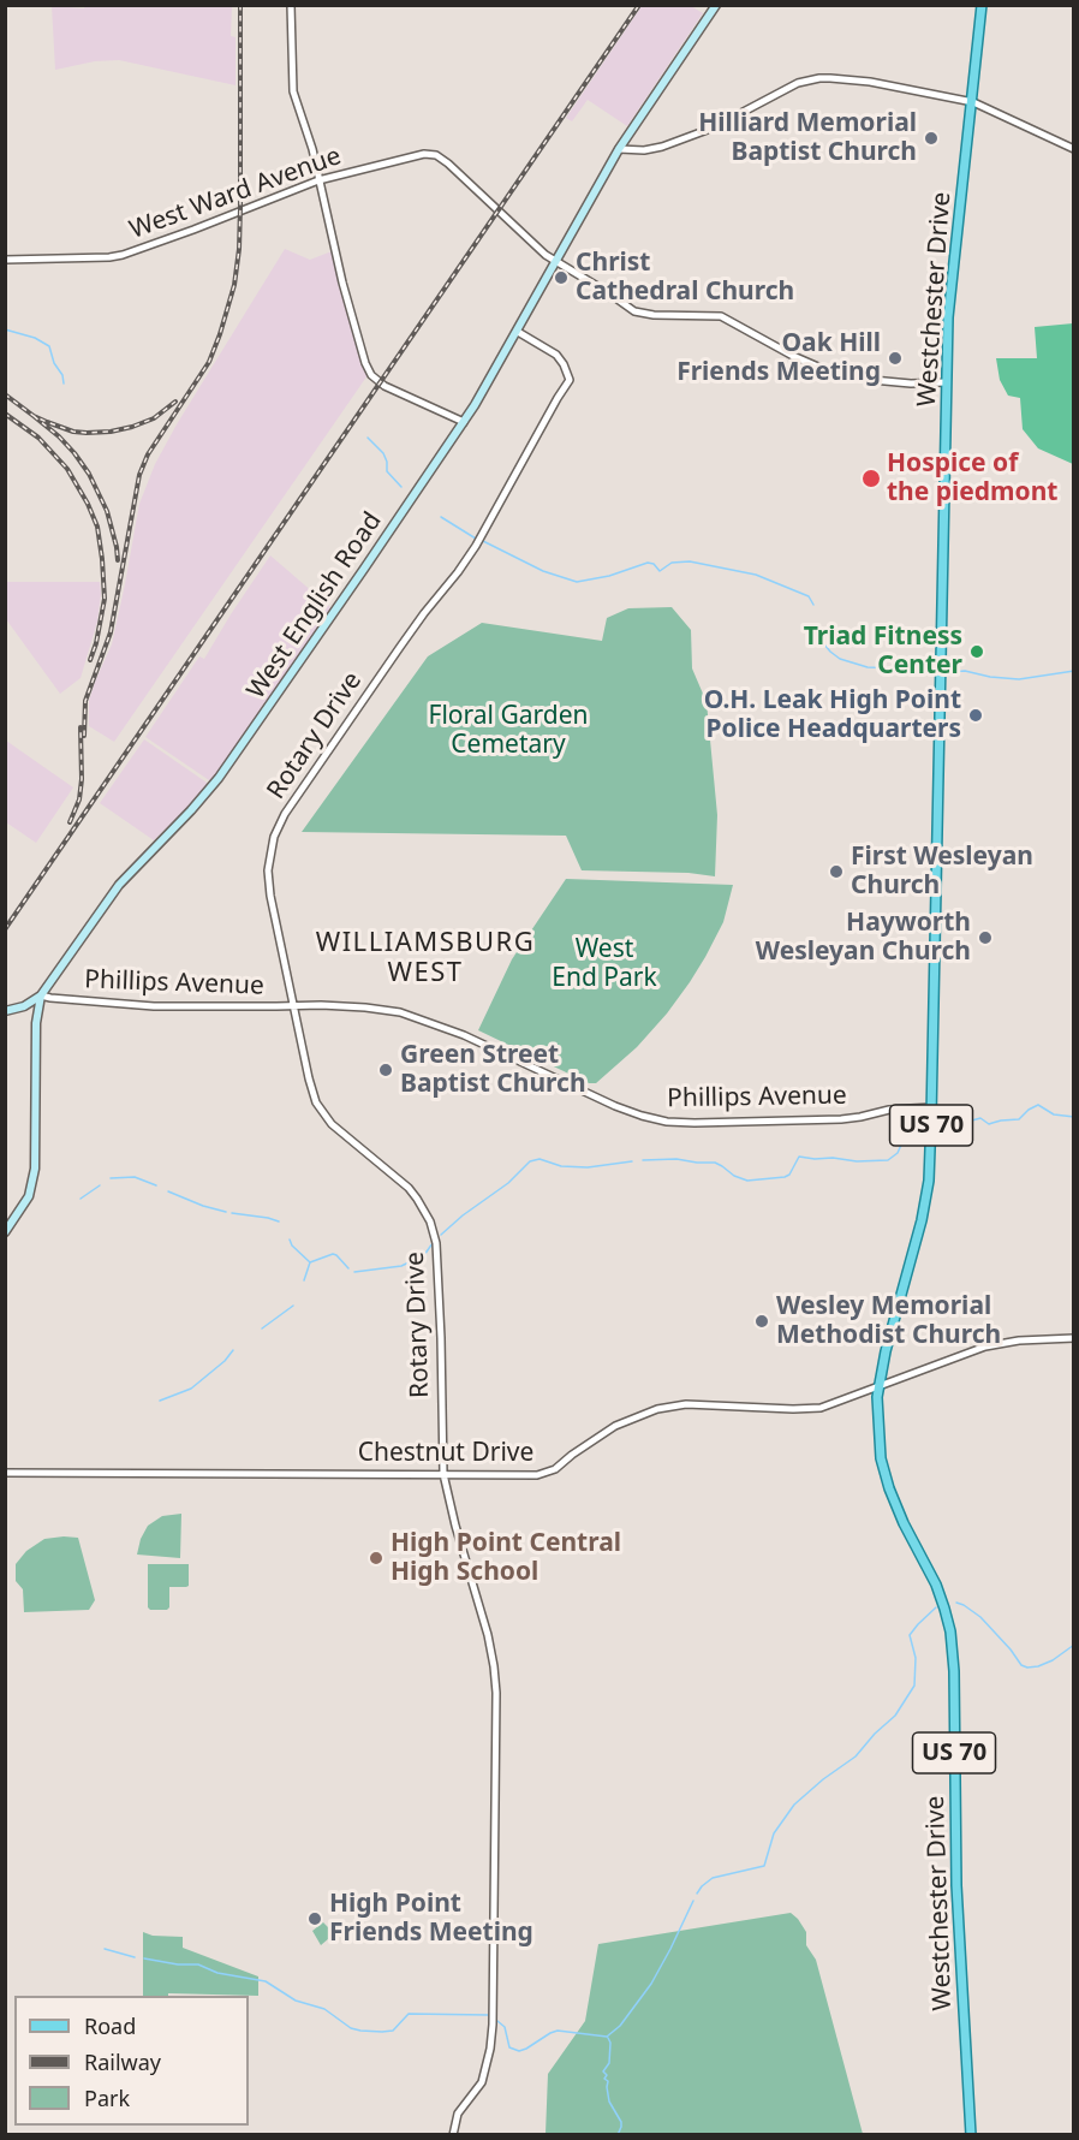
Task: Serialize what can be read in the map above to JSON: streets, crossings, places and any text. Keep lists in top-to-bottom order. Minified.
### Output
{"streets":{"main road":["Westchester Drive","West English Road","US 70"],"street":["West Ward Avenue","Rotary Drive","Phillips Avenue","Chestnut Drive"]},"crossings":[["West Ward Avenue","West English Road"],["Westchester Drive","Phillips Avenue"],["Westchester Drive","Chestnut Drive"],["West English Road","Rotary Drive"],["West English Road","Phillips Avenue"],["Rotary Drive","Phillips Avenue"],["Rotary Drive","Chestnut Drive"]],"districts":["WILLIAMSBURG WEST"],"parks":["Floral Garden Cemetary","West End Park"],"places":["Hilliard Memorial Baptist Church","Christ Cathedral Church","Oak Hill Friends Meeting","Hospice of the piedmont","Triad Fitness Center","O.H. Leak High Point Police Headquarters","First Wesleyan Church","Hayworth Wesleyan Church","Green Street Baptist Church","Wesley Memorial Methodist Church","High Point Central High School","High Point Friends Meeting"],"legend":["Road","Railway","Park"]}
